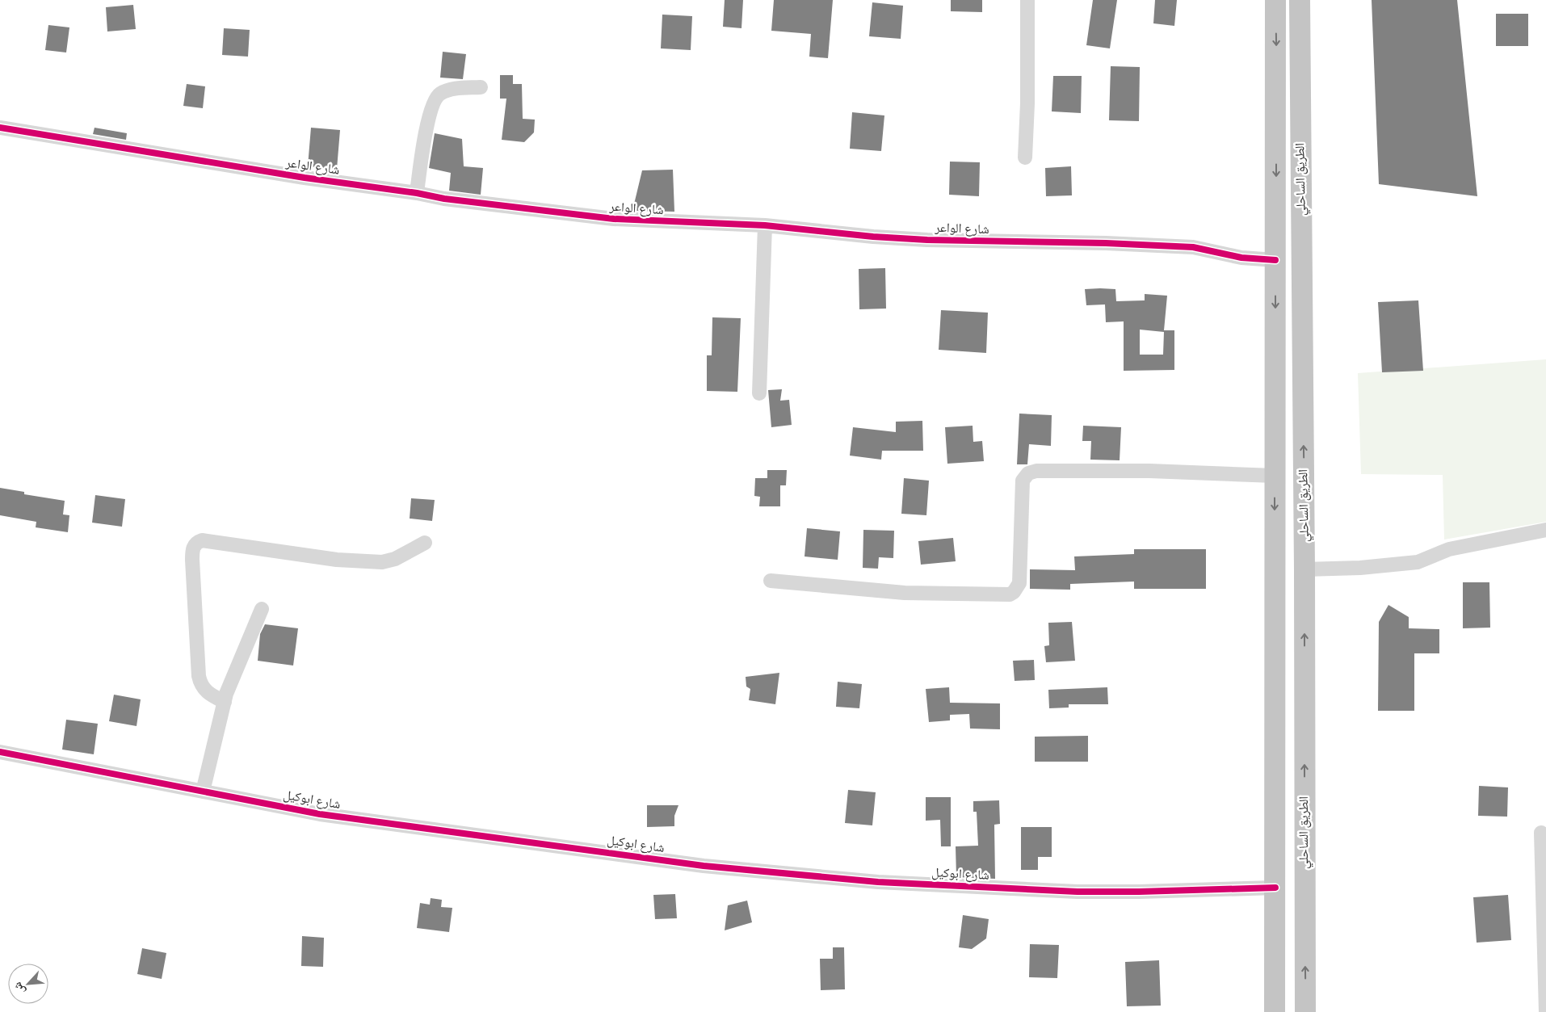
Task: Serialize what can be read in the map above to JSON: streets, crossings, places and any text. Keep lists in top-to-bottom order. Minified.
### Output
{"streets":{"highway":["الطريق الساحلي"],"street":["شارع الواعر","شارع ابوكيل"]},"crossings":[["شارع الواعر","الطريق الساحلي"],["الطريق الساحلي","شارع ابوكيل"]],"north":"bottom left"}
